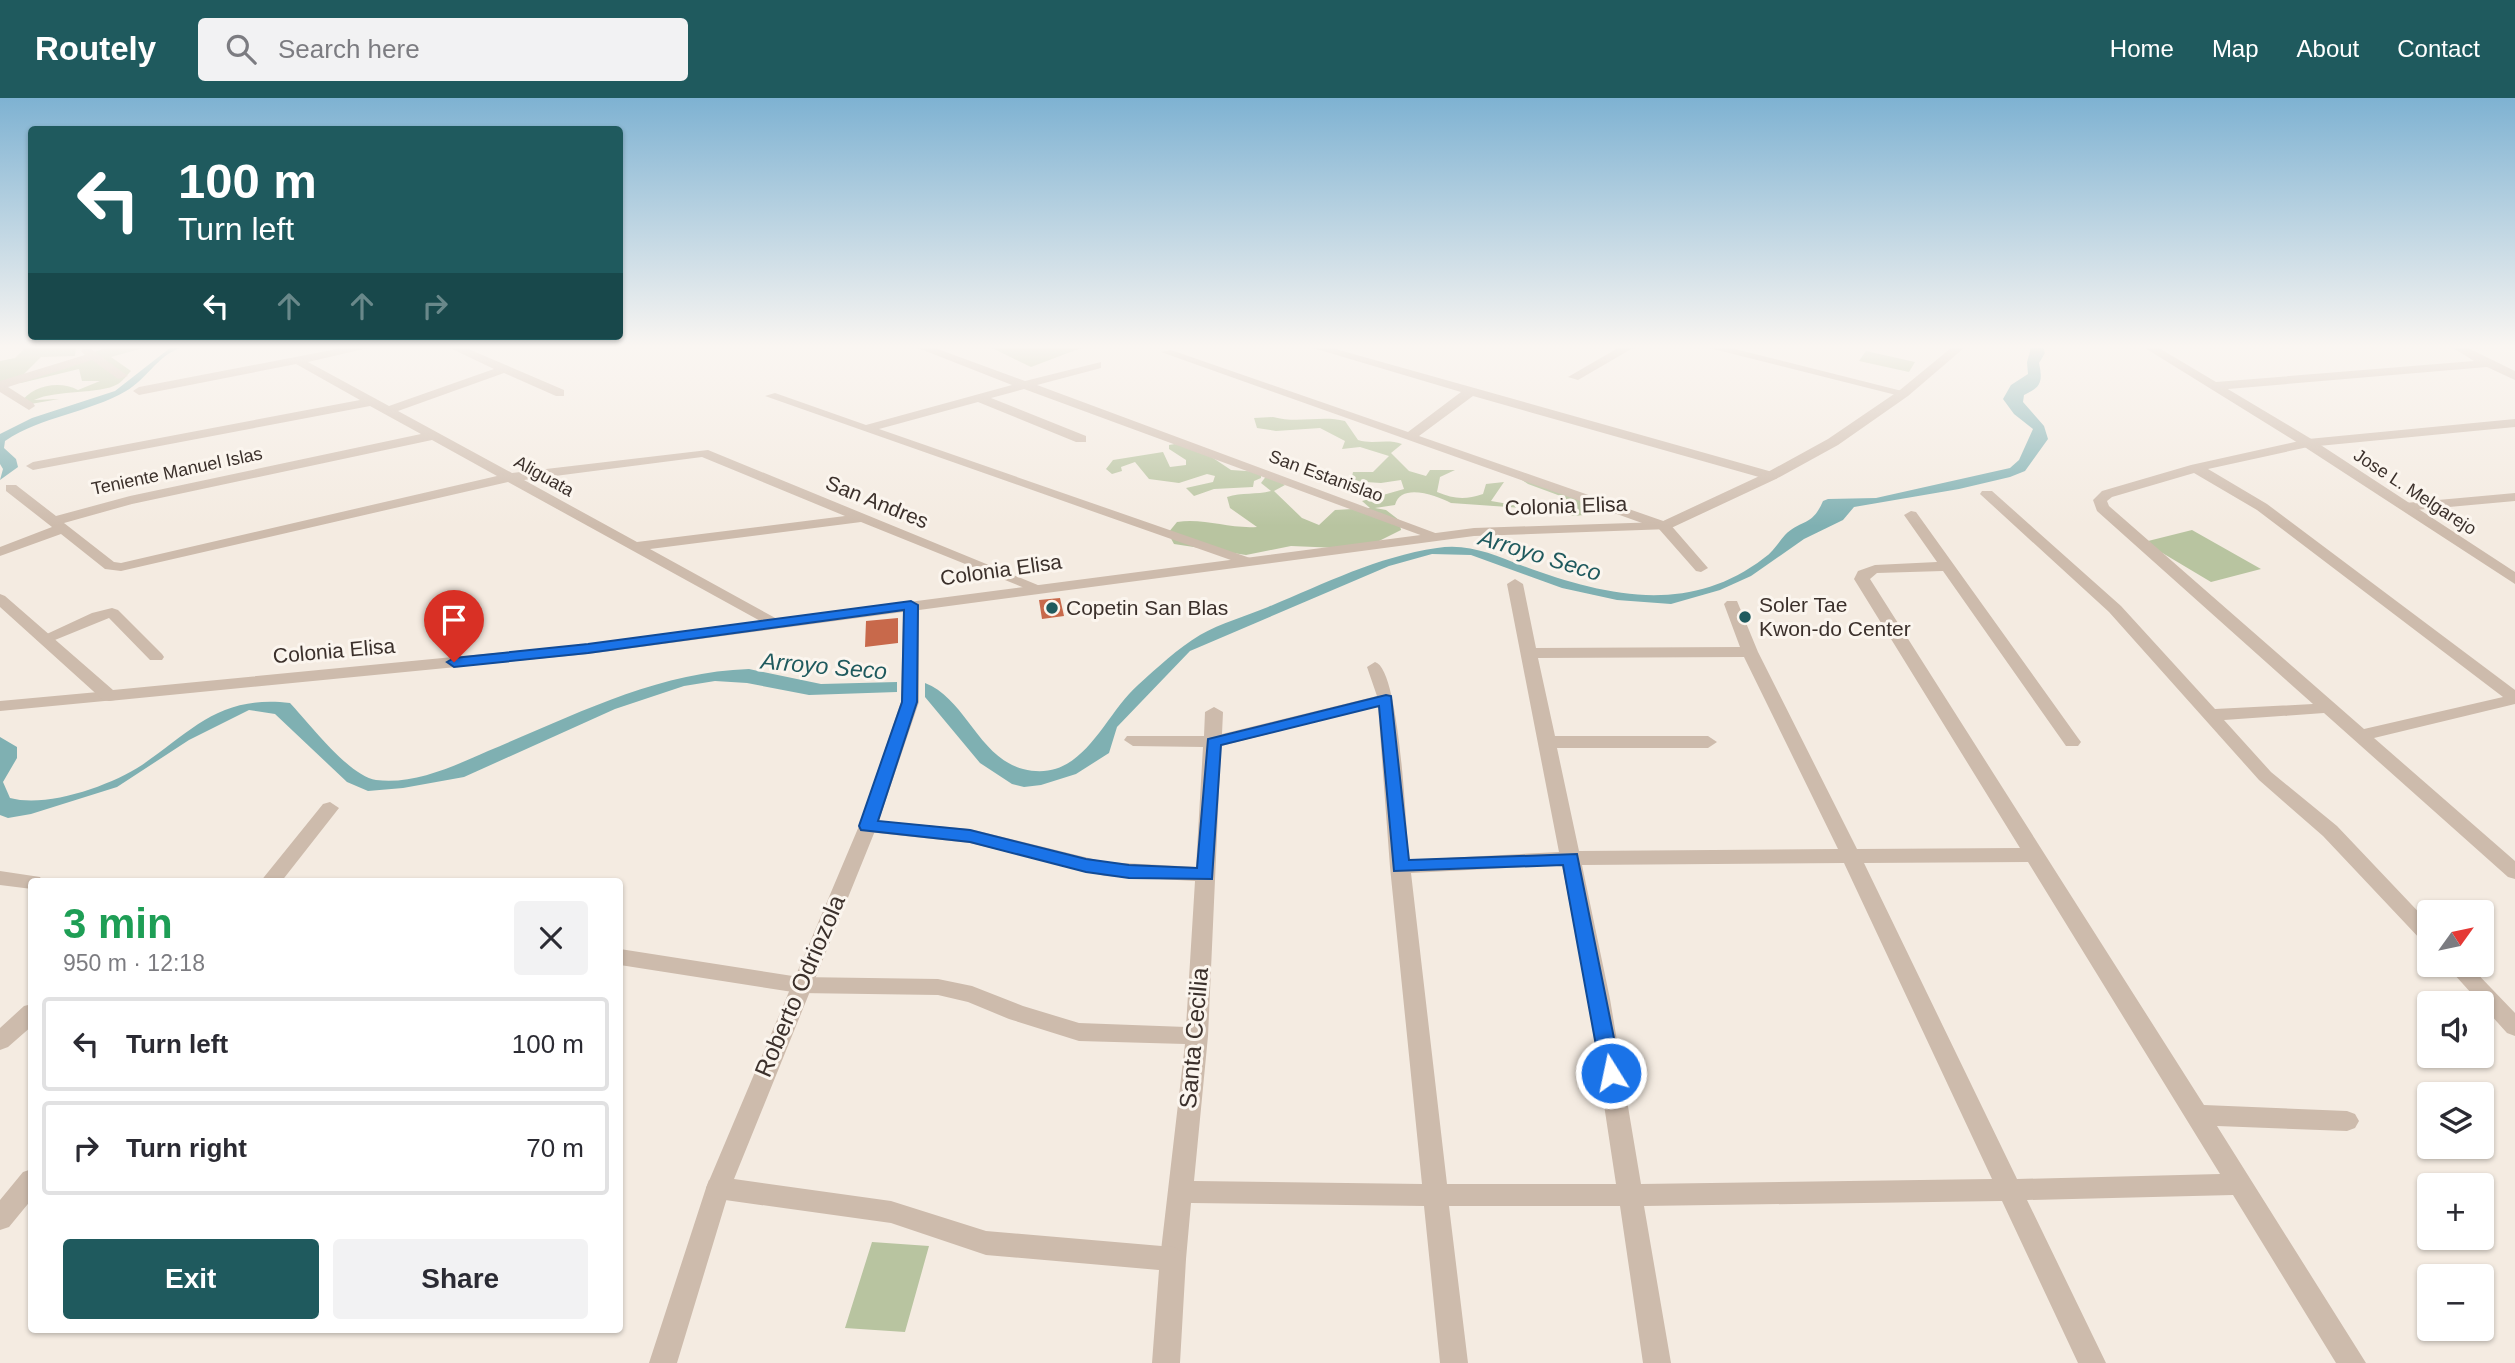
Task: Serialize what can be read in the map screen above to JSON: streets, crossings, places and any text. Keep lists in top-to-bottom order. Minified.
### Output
{"streets":{"street":["Teniente Manuel Islas","Aliguata","San Estanislao","Jose L. Melgarejo","San Andres","Colonia Elisa","Roberto Odriozola","Santa Cecilia"]},"crossings":[["Teniente Manuel Islas","Aliguata"],["Aliguata","San Andres"],["Aliguata","Colonia Elisa"],["San Estanislao","Colonia Elisa"],["San Andres","Colonia Elisa"],["Colonia Elisa","Roberto Odriozola"]],"water":["Arroyo Seco"],"places":["Copetin San Blas","Soler Tae Kwon-do Center"],"north":"top right","page":{"header":"Routely","search":"Search here","nav":["Home","Map","About","Contact"],"turn":["100 m","Turn left"],"heading":["3 min","950 m · 12:18"],"map_buttons":["+","−"],"list":[{"name":"Turn left","value":"100 m"},{"name":"Turn right","value":"70 m"}],"buttons":["Exit","Share"]}}
